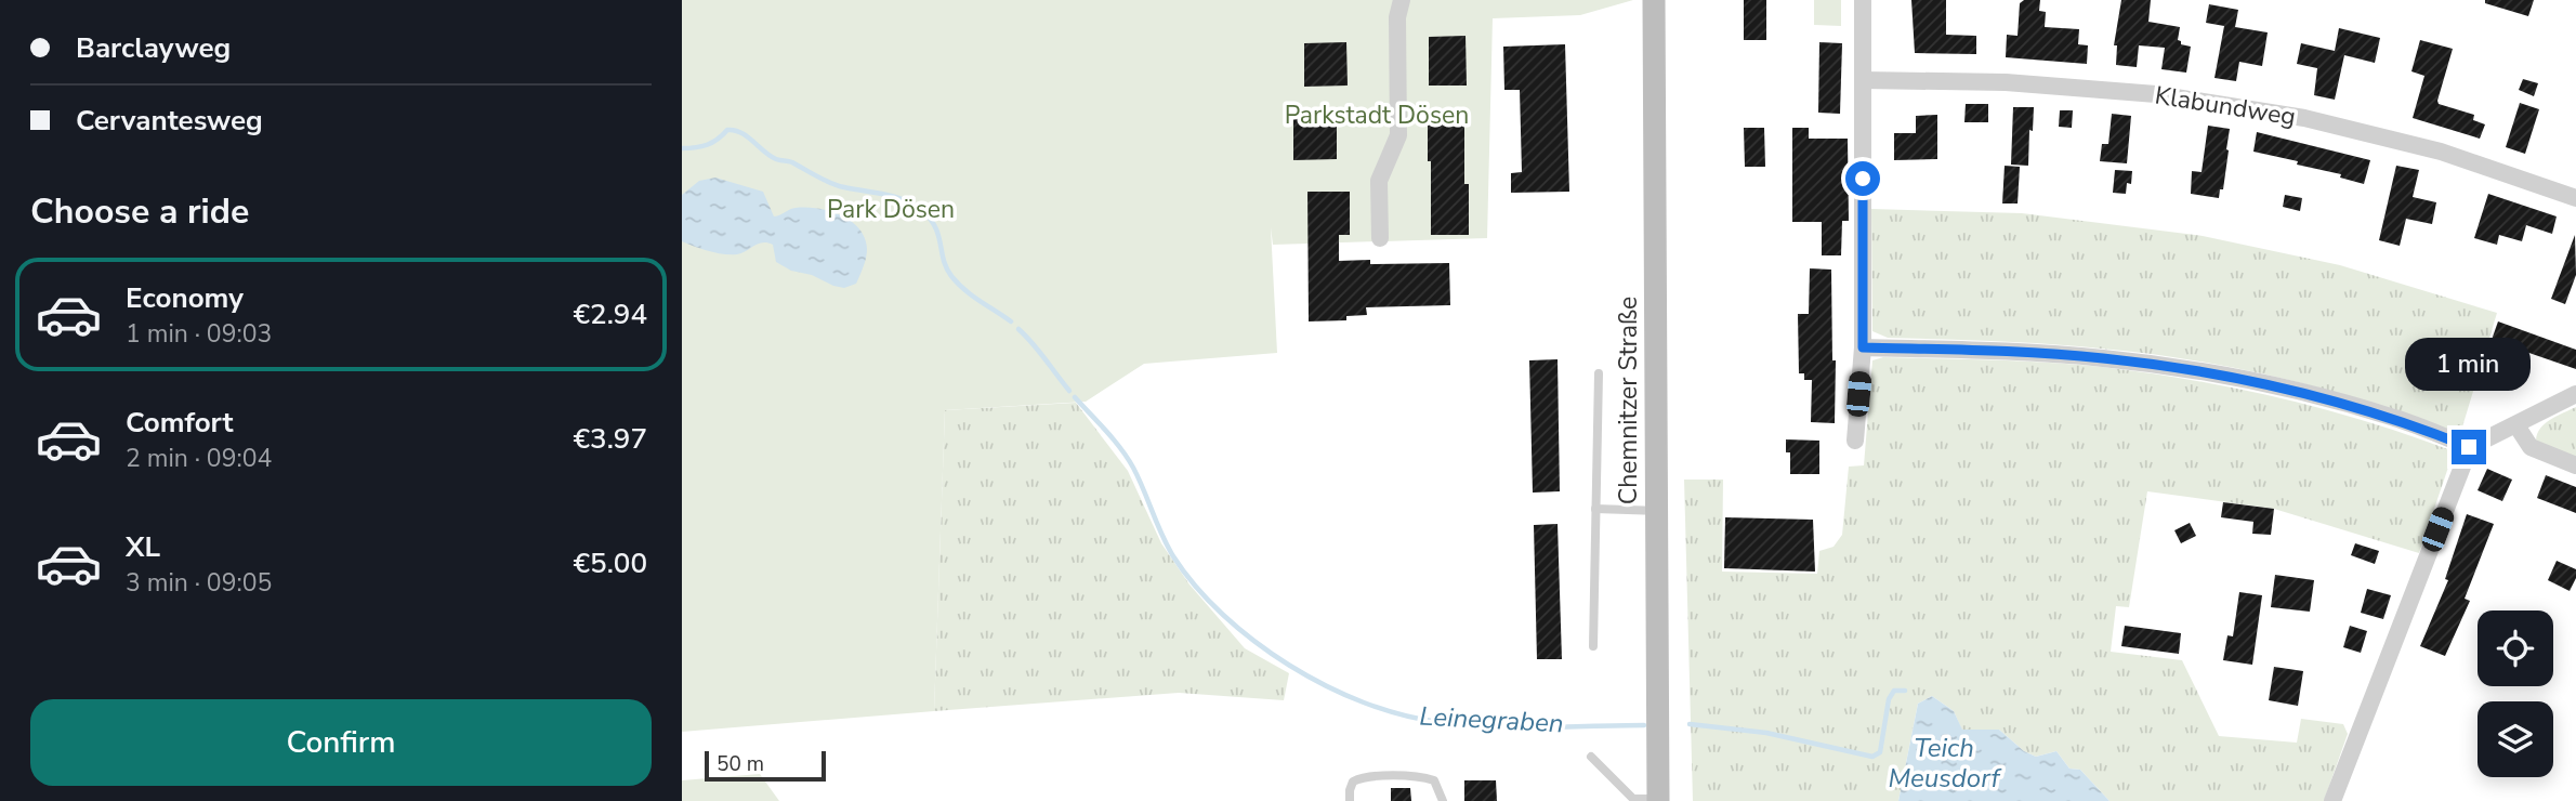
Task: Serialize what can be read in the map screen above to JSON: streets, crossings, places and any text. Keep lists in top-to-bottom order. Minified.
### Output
{"streets":{"main road":["Chemnitzer Straße"],"street":["Klabundweg"]},"water":["Leinegraben","Teich Meusdorf"],"parks":["Parkstadt Dösen","Park Dösen"],"scale_bar":"50 m","page":{"banner":["Barclayweg","Cervantesweg"],"heading":"Choose a ride","list":[{"name":"Economy","note":"1 min · 09:03","value":"€2.94"},{"name":"Comfort","note":"2 min · 09:04","value":"€3.97"},{"name":"XL","note":"3 min · 09:05","value":"€5.00"}],"bubble":"1 min","buttons":"Confirm","scale":"50 m"}}
